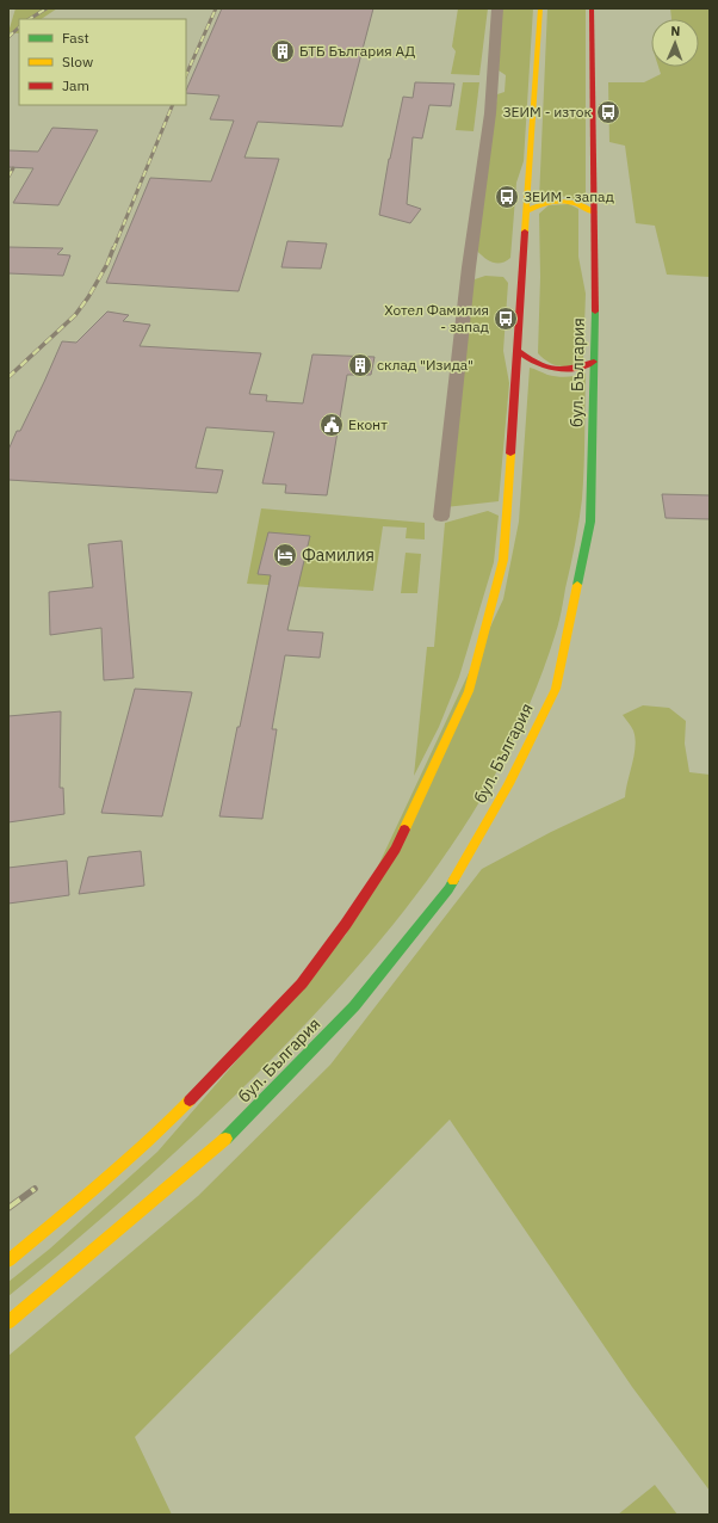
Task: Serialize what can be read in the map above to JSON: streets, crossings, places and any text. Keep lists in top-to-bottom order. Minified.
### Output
{"streets":{"highway":["бул. България"]},"places":{"building":["БТБ България АД","склад \"Изида\""],"bus stop":["ЗЕИМ - изток","ЗЕИМ - запад","Хотел Фамилия - запад"],"public building":["Еконт"],"hotel":["Фамилия"]},"legend":["Fast","Slow","Jam"],"north":"top"}
